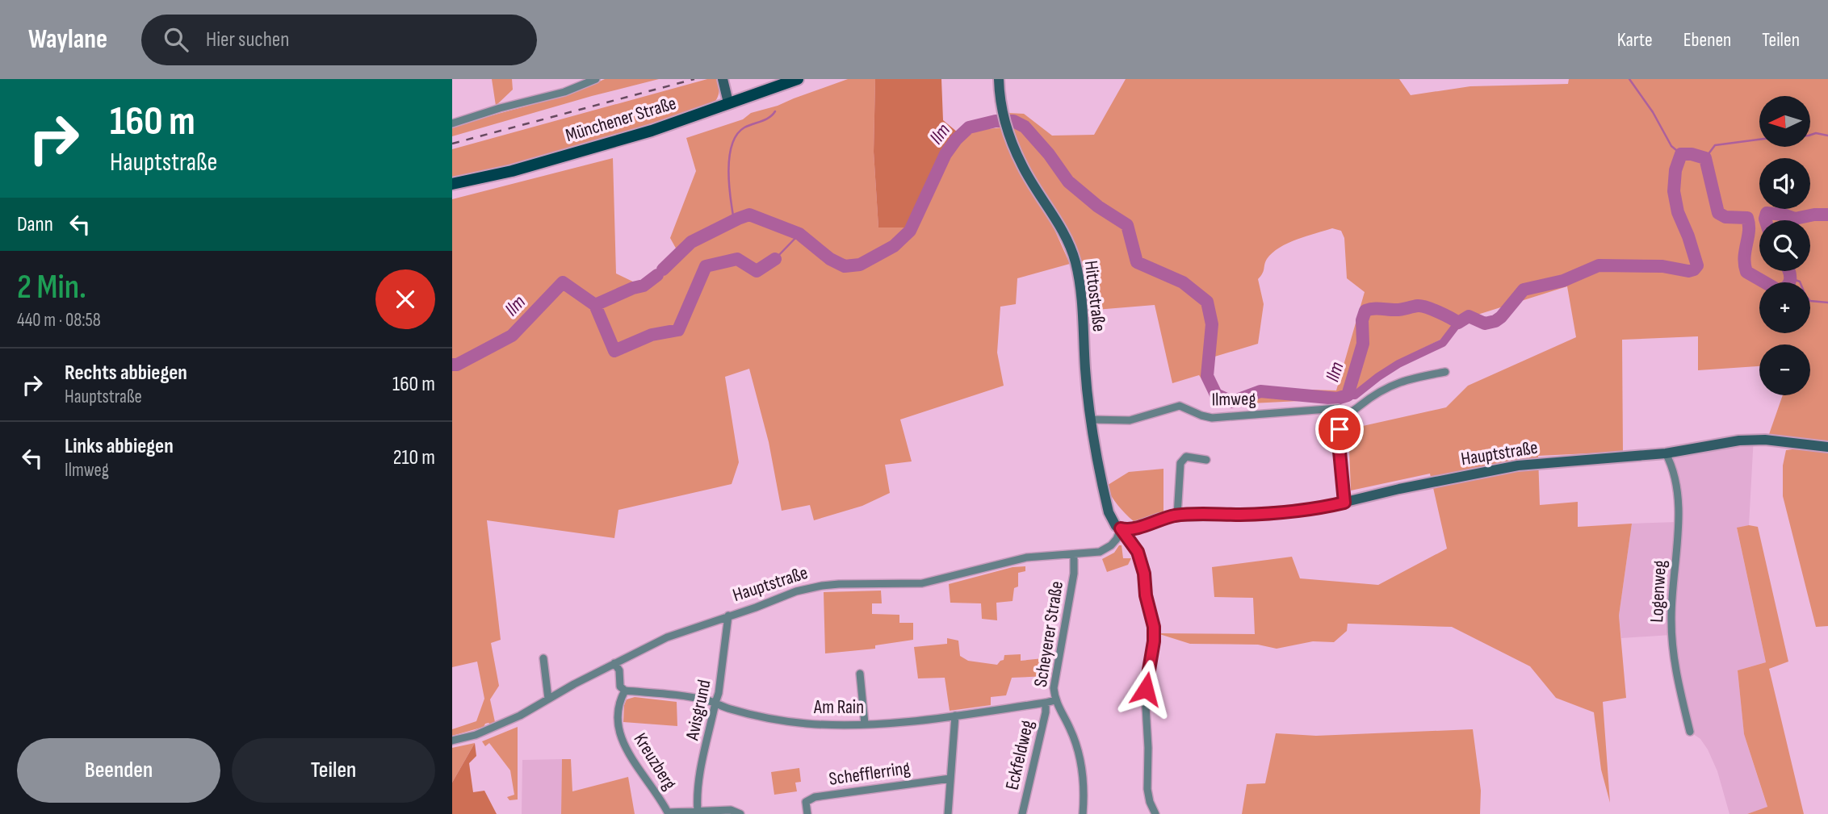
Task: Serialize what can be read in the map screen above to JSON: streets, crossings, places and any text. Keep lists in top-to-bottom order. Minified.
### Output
{"streets":{"main road":["Münchener Straße"],"street":["Hittostraße","Ilmweg","Hauptstraße","Logenweg","Scheyerer Straße","Am Rain","Avisgrund","Eckfeldweg","Kreuzberg","Schefflerring"]},"crossings":[["Hittostraße","Ilmweg"],["Hittostraße","Hauptstraße"],["Hauptstraße","Logenweg"],["Hauptstraße","Scheyerer Straße"],["Hauptstraße","Avisgrund"],["Scheyerer Straße","Am Rain"],["Am Rain","Avisgrund"],["Am Rain","Eckfeldweg"],["Am Rain","Kreuzberg"]],"water":["Ilm"],"north":"left","page":{"header":"Waylane","search":"Hier suchen","nav":["Karte","Ebenen","Teilen"],"turn":["160 m","Hauptstraße"],"map_buttons":["+","−"],"then":"Dann","heading":["2 Min.","440 m · 08:58"],"list":[{"name":"Rechts abbiegen","note":"Hauptstraße","value":"160 m"},{"name":"Links abbiegen","note":"Ilmweg","value":"210 m"}],"buttons":["Beenden","Teilen"]}}
